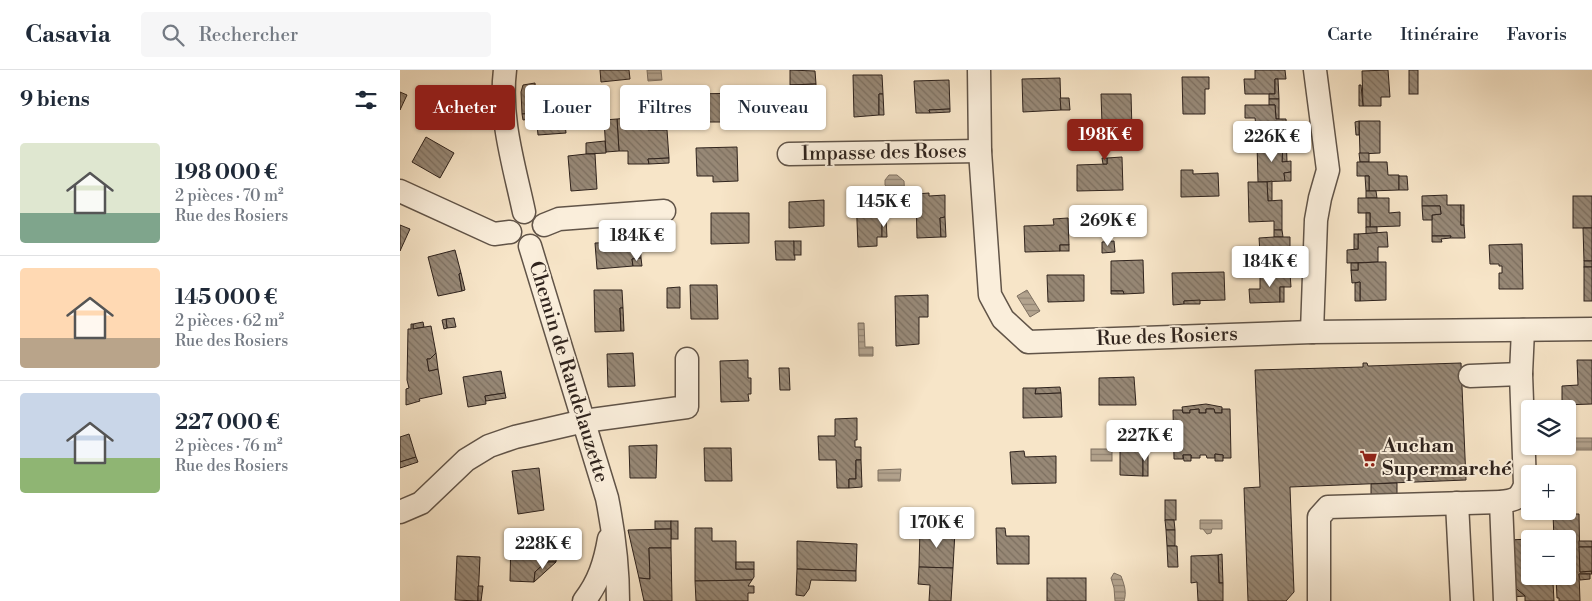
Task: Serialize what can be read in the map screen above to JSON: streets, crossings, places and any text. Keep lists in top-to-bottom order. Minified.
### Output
{"streets":{"street":["Impasse des Roses","Rue des Rosiers","Chemin de Raudelauzette"]},"crossings":[["Impasse des Roses","Rue des Rosiers"]],"places":{"supermarket":["Auchan Supermarché"]},"page":{"header":"Casavia","search":"Rechercher","nav":["Carte","Itinéraire","Favoris"],"heading":"9 biens","chip":["Acheter","Louer","Filtres","Nouveau"],"price":["198K €","226K €","145K €","269K €","184K €","184K €","227K €","170K €","228K €"],"list":[{"name":"198 000 €","note":"2 pièces · 70 m² · Rue des Rosiers"},{"name":"145 000 €","note":"2 pièces · 62 m² · Rue des Rosiers"},{"name":"227 000 €","note":"2 pièces · 76 m² · Rue des Rosiers"}],"map_buttons":["+","−"]}}
